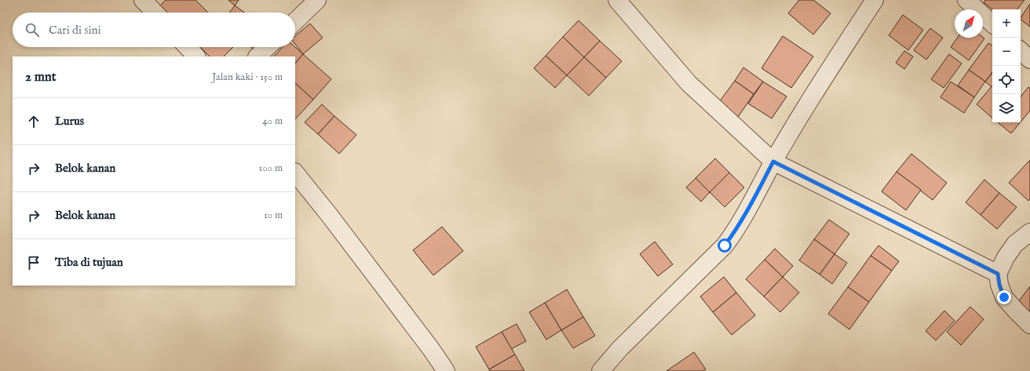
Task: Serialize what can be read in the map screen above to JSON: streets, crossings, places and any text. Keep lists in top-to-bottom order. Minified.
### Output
{"north":"top right","page":{"map_buttons":["+","−"],"search":"Cari di sini","heading":["2 mnt","Jalan kaki · 150 m"],"list":[["Lurus","40 m"],["Belok kanan","100 m"],["Belok kanan","10 m"],"Tiba di tujuan"]}}
